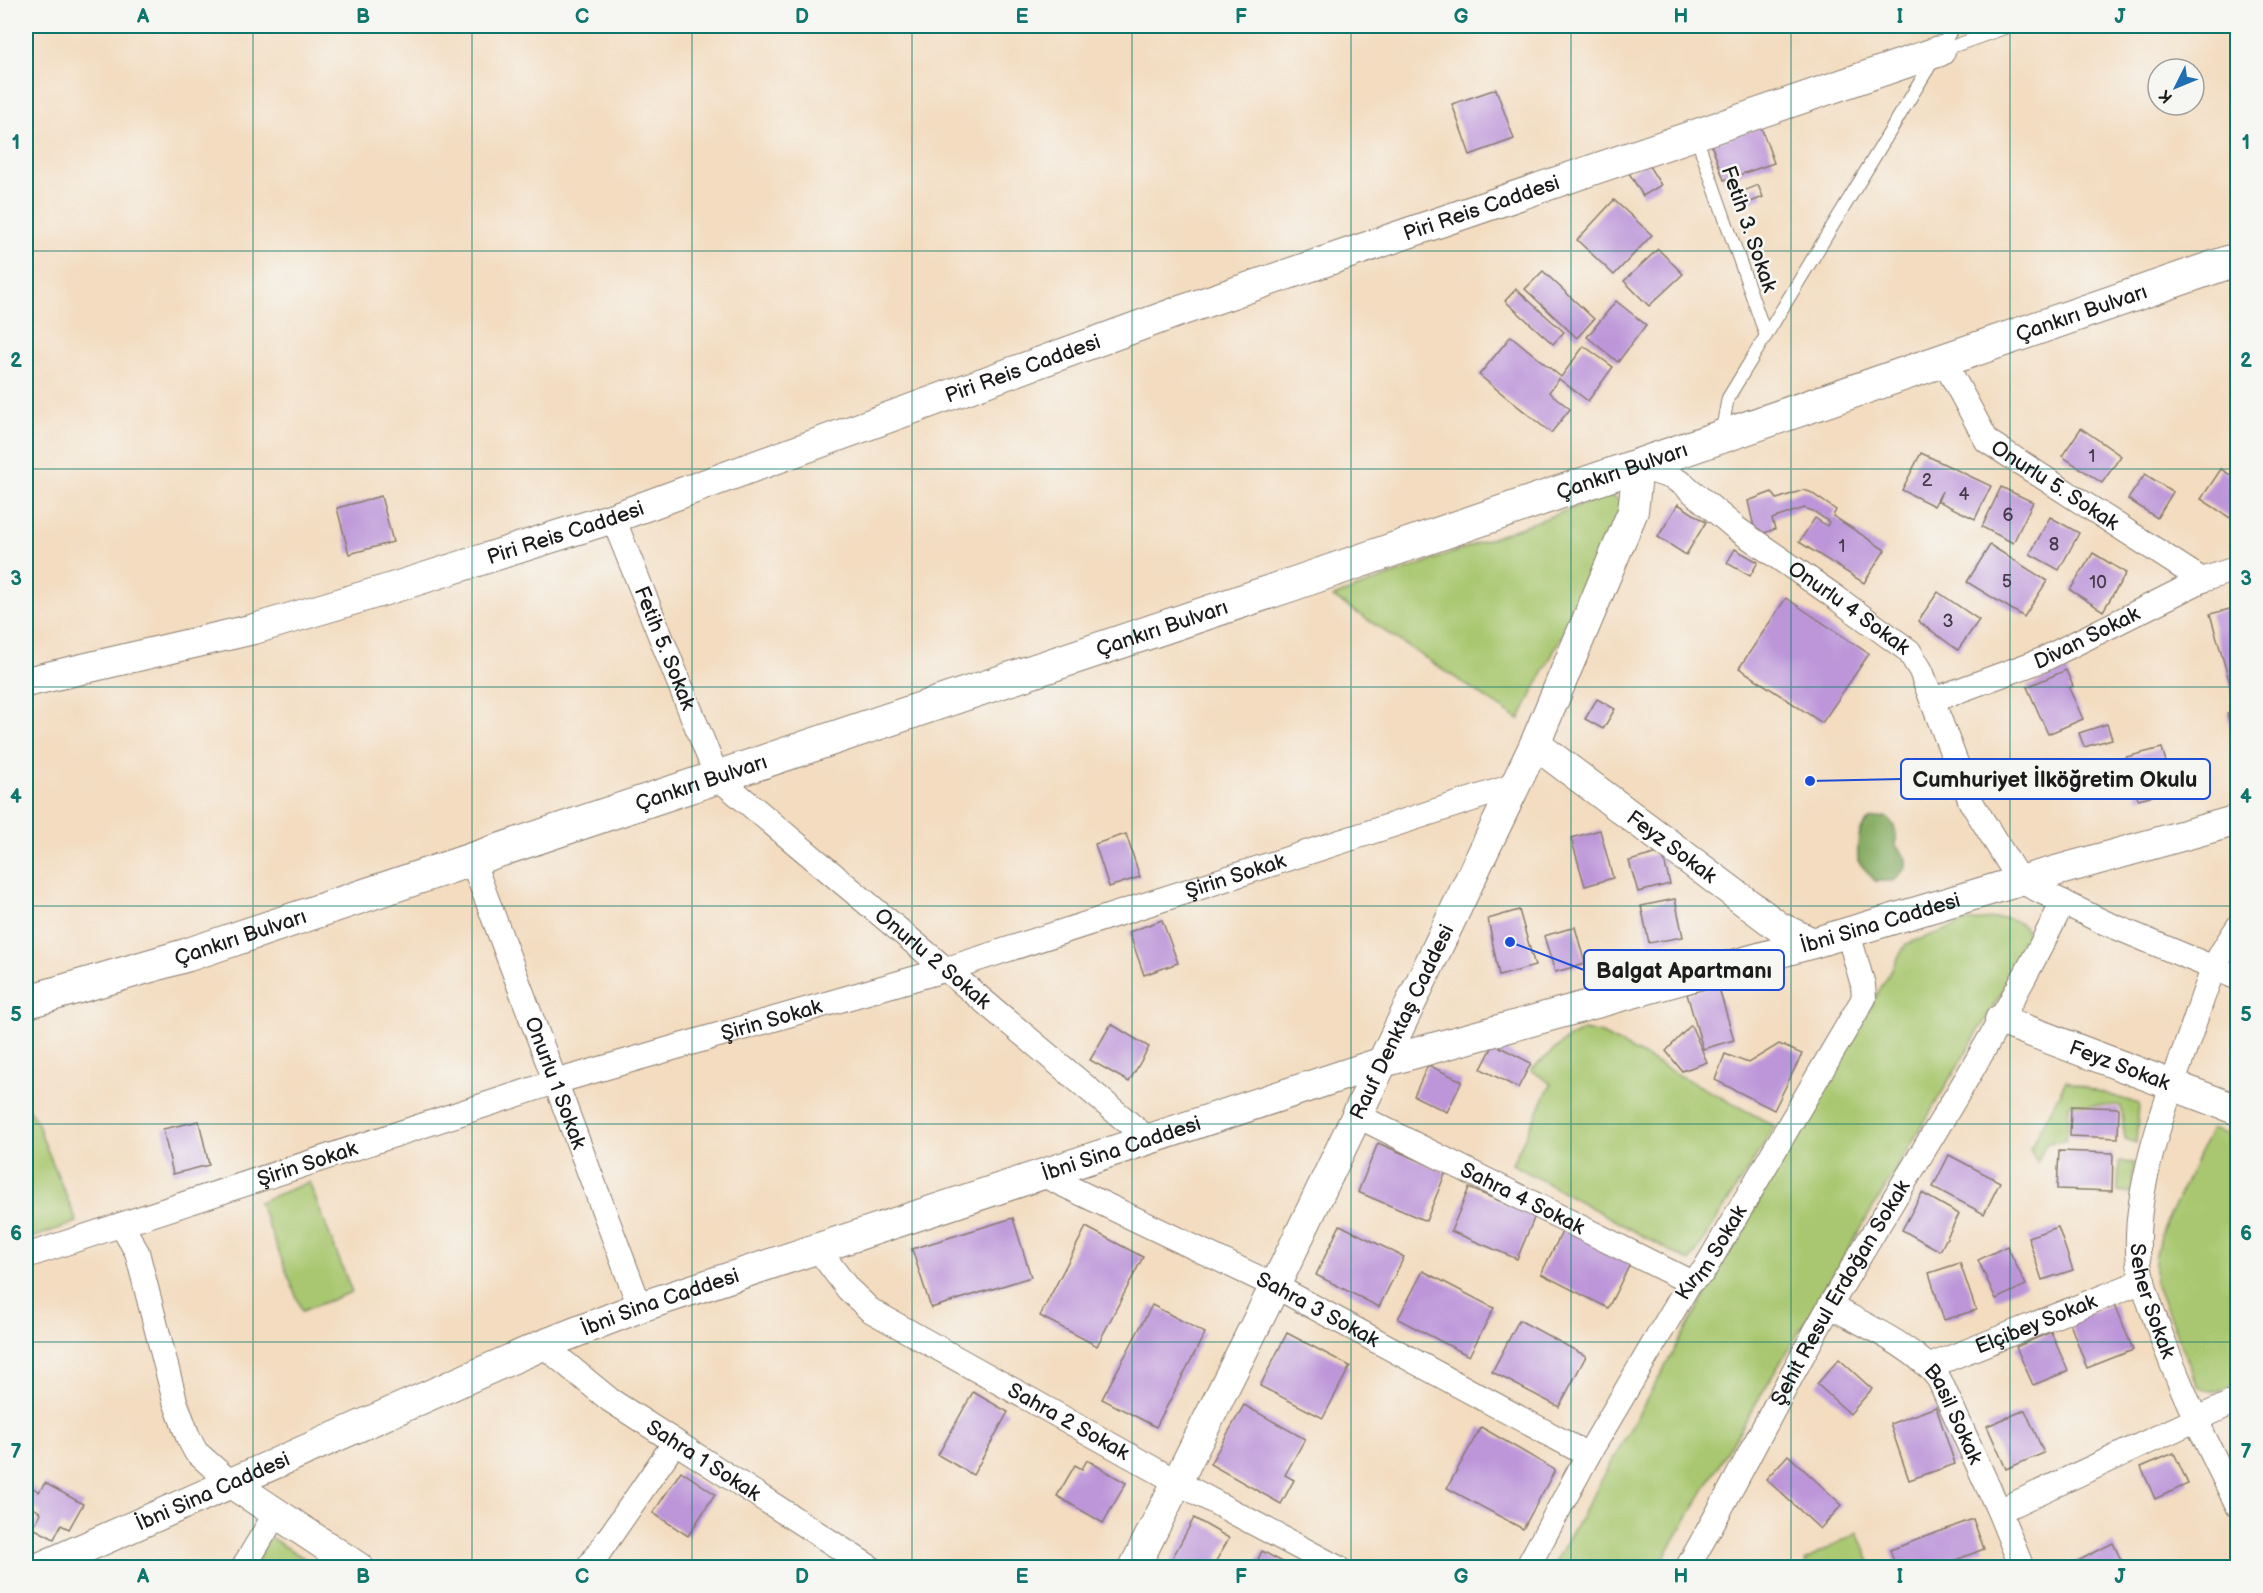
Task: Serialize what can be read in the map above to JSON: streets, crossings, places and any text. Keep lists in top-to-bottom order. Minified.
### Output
{"streets":{"main road":["Çankırı Bulvarı"],"street":["Piri Reis Caddesi","Onurlu 5. Sokak","Onurlu 4 Sokak","Divan Sokak","Fetih 5. Sokak","Feyz Sokak","Şirin Sokak","İbni Sina Caddesi","Onurlu 2 Sokak","Rauf Denktaş Caddesi","Onurlu 1 Sokak","Sahra 4 Sokak","Kırım Sokak","Şehit Resul Erdoğan Sokak","Seher Sokak","Sahra 3 Sokak","Elçibey Sokak","Basil Sokak","Sahra 2 Sokak","Sahra 1 Sokak"],"lane":["Fetih 3. Sokak"]},"crossings":[["Piri Reis Caddesi","Fetih 3. Sokak"],["Piri Reis Caddesi","Fetih 5. Sokak"],["Çankırı Bulvarı","Onurlu 5. Sokak"],["Çankırı Bulvarı","Onurlu 4 Sokak"],["Çankırı Bulvarı","Fetih 5. Sokak"],["Çankırı Bulvarı","Onurlu 2 Sokak"],["Çankırı Bulvarı","Rauf Denktaş Caddesi"],["Çankırı Bulvarı","Onurlu 1 Sokak"],["Onurlu 5. Sokak","Divan Sokak"],["Onurlu 4 Sokak","Divan Sokak"],["Onurlu 4 Sokak","İbni Sina Caddesi"],["Onurlu 4 Sokak","Rauf Denktaş Caddesi"],["Fetih 5. Sokak","Onurlu 2 Sokak"],["Feyz Sokak","İbni Sina Caddesi"],["Feyz Sokak","Rauf Denktaş Caddesi"],["Feyz Sokak","Şehit Resul Erdoğan Sokak"],["Feyz Sokak","Seher Sokak"],["Şirin Sokak","Onurlu 2 Sokak"],["Şirin Sokak","Rauf Denktaş Caddesi"],["Şirin Sokak","Onurlu 1 Sokak"],["İbni Sina Caddesi","Onurlu 2 Sokak"],["İbni Sina Caddesi","Rauf Denktaş Caddesi"],["İbni Sina Caddesi","Onurlu 1 Sokak"],["İbni Sina Caddesi","Kırım Sokak"],["İbni Sina Caddesi","Sahra 3 Sokak"],["İbni Sina Caddesi","Sahra 2 Sokak"],["İbni Sina Caddesi","Sahra 1 Sokak"],["Rauf Denktaş Caddesi","Sahra 4 Sokak"],["Rauf Denktaş Caddesi","Sahra 3 Sokak"],["Rauf Denktaş Caddesi","Sahra 2 Sokak"],["Sahra 4 Sokak","Kırım Sokak"],["Kırım Sokak","Sahra 3 Sokak"],["Şehit Resul Erdoğan Sokak","Basil Sokak"],["Seher Sokak","Elçibey Sokak"],["Elçibey Sokak","Basil Sokak"]],"places":["Cumhuriyet İlköğretim Okulu","Balgat Apartmanı"],"house_numbers":["1","2","4","6","8","1","5","10","3"],"north":"bottom left","grid":{"columns":["A","B","C","D","E","F","G","H","I","J"],"rows":["1","2","3","4","5","6","7"]}}
